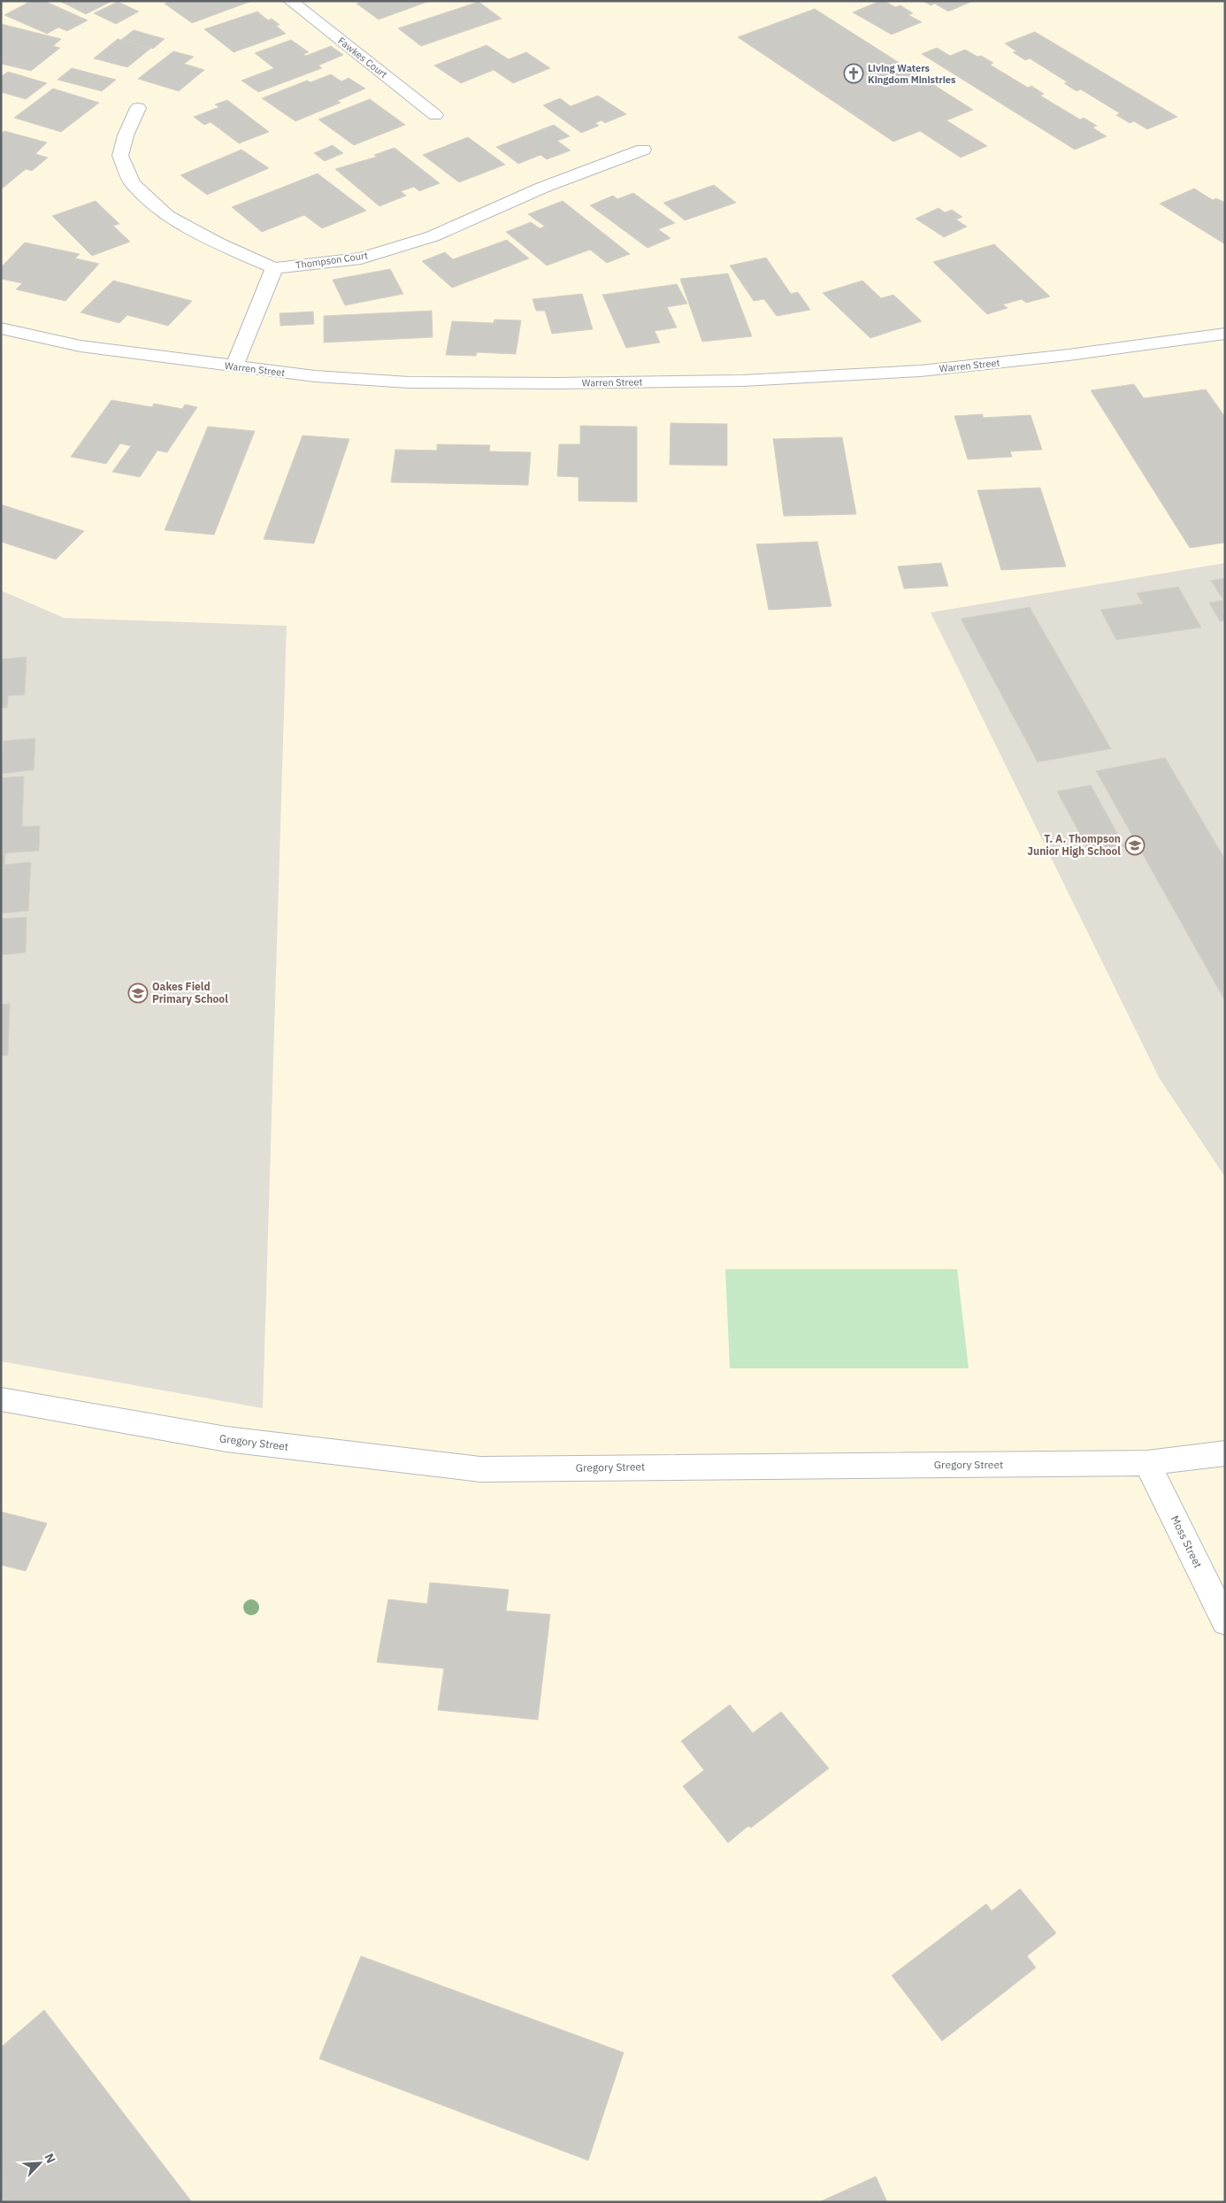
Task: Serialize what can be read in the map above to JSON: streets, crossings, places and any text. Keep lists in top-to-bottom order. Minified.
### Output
{"streets":{"street":["Fawkes Court","Thompson Court","Warren Street","Gregory Street","Moss Street"]},"crossings":[["Gregory Street","Moss Street"]],"places":{"church":["Living Waters Kingdom Ministries"],"school or university":["T. A. Thompson Junior High School","Oakes Field Primary School"]},"north":"top right"}
